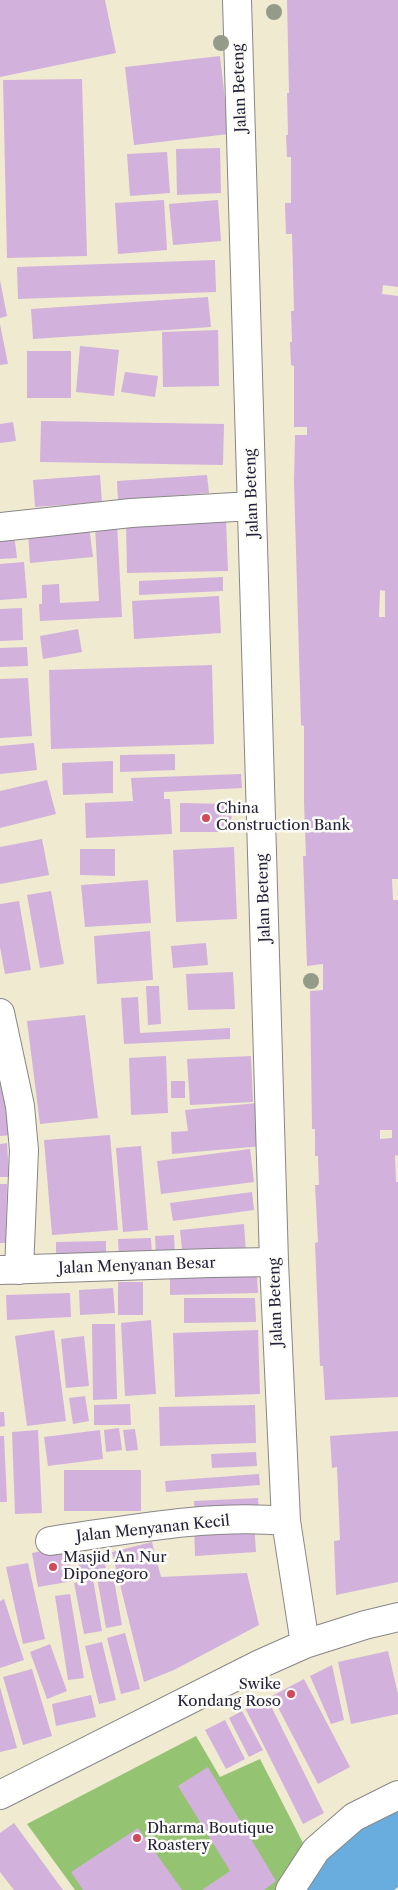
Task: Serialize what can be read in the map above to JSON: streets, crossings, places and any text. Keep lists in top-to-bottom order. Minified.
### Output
{"streets":{"street":["Jalan Beteng","Jalan Menyanan Besar","Jalan Menyanan Kecil"]},"crossings":[["Jalan Beteng","Jalan Menyanan Besar"],["Jalan Beteng","Jalan Menyanan Kecil"]],"places":["China Construction Bank","Masjid An Nur Diponegoro","Swike Kondang Roso","Dharma Boutique Roastery"]}
